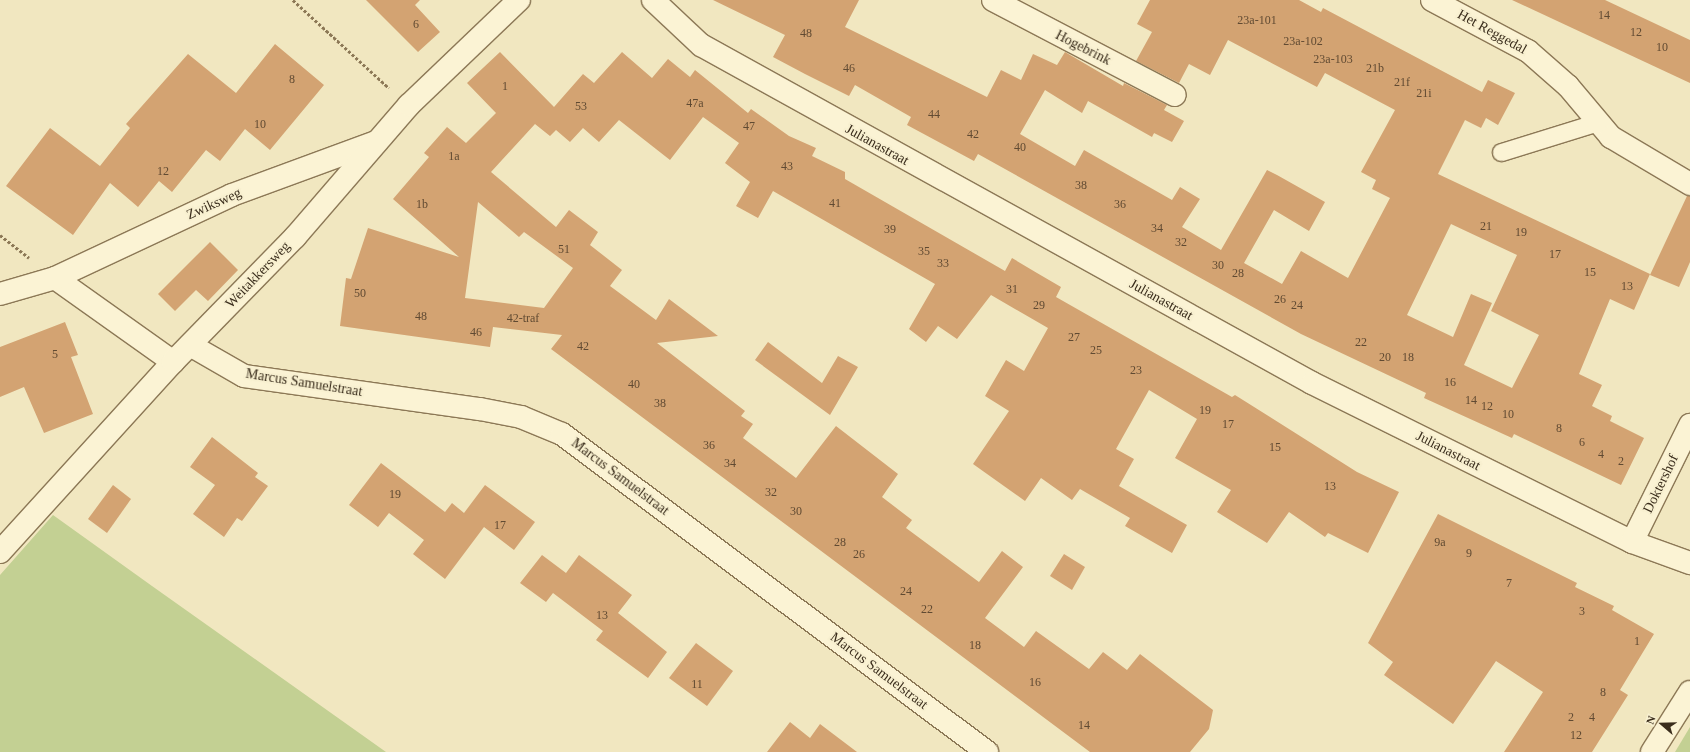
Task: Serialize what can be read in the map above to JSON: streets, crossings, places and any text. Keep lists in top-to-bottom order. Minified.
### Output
{"streets":{"street":["Het Reggedal","Hogebrink","Julianastraat","Zwiksweg","Weitakkersweg","Marcus Samuelstraat","Doktershof"]},"crossings":[["Julianastraat","Doktershof"],["Zwiksweg","Weitakkersweg"],["Weitakkersweg","Marcus Samuelstraat"]],"house_numbers":["14","23a-101","6","12","48","23a-102","10","23a-103","46","21b","8","21f","1","21i","47a","53","44","10","47","42","40","1a","43","12","38","41","1b","36","21","34","39","19","32","51","35","17","33","30","15","28","13","31","50","26","29","24","48","42-traf","46","27","22","42","25","5","20","18","23","16","40","14","38","12","19","10","17","8","6","36","15","4","2","34","13","32","19","30","17","28","9a","9","26","7","24","22","3","13","1","18","16","11","8","2","4","14","12"],"north":"left"}
